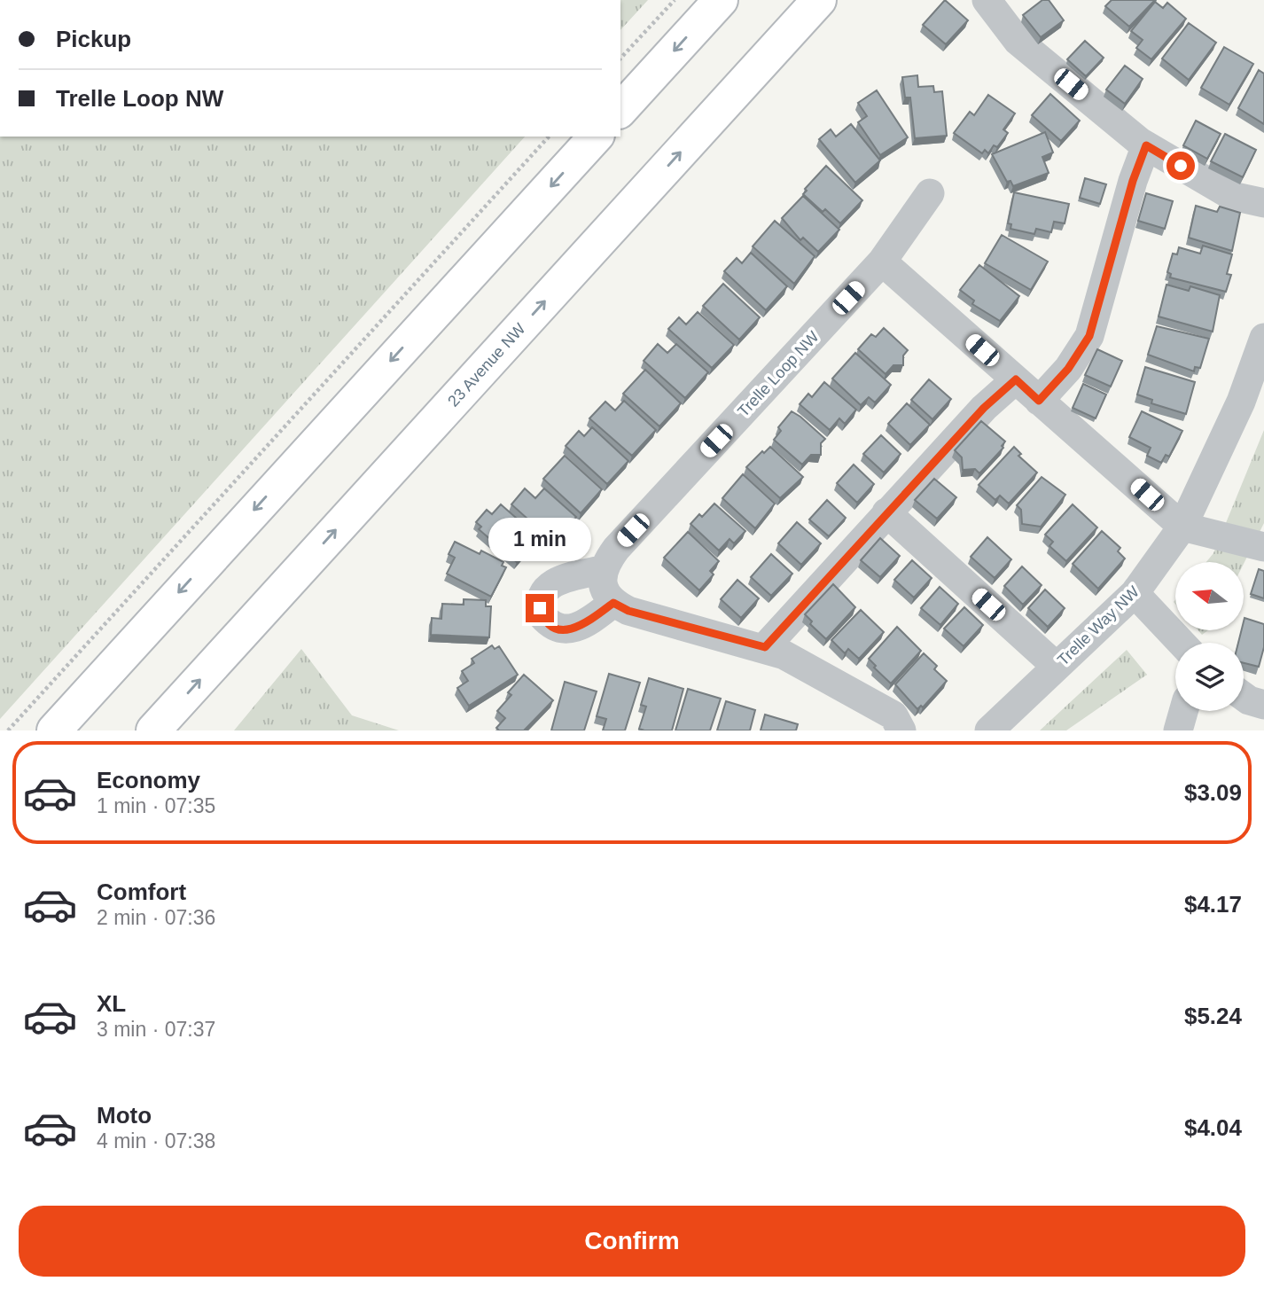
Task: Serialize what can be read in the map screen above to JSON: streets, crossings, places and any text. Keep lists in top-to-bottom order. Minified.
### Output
{"streets":{"main road":["23 Avenue NW"],"street":["Trelle Loop NW","Trelle Way NW"]},"north":"left","page":{"banner":["Pickup","Trelle Loop NW"],"bubble":"1 min","list":[{"name":"Economy","note":"1 min · 07:35","value":"$3.09"},{"name":"Comfort","note":"2 min · 07:36","value":"$4.17"},{"name":"XL","note":"3 min · 07:37","value":"$5.24"},{"name":"Moto","note":"4 min · 07:38","value":"$4.04"}],"buttons":"Confirm"}}
